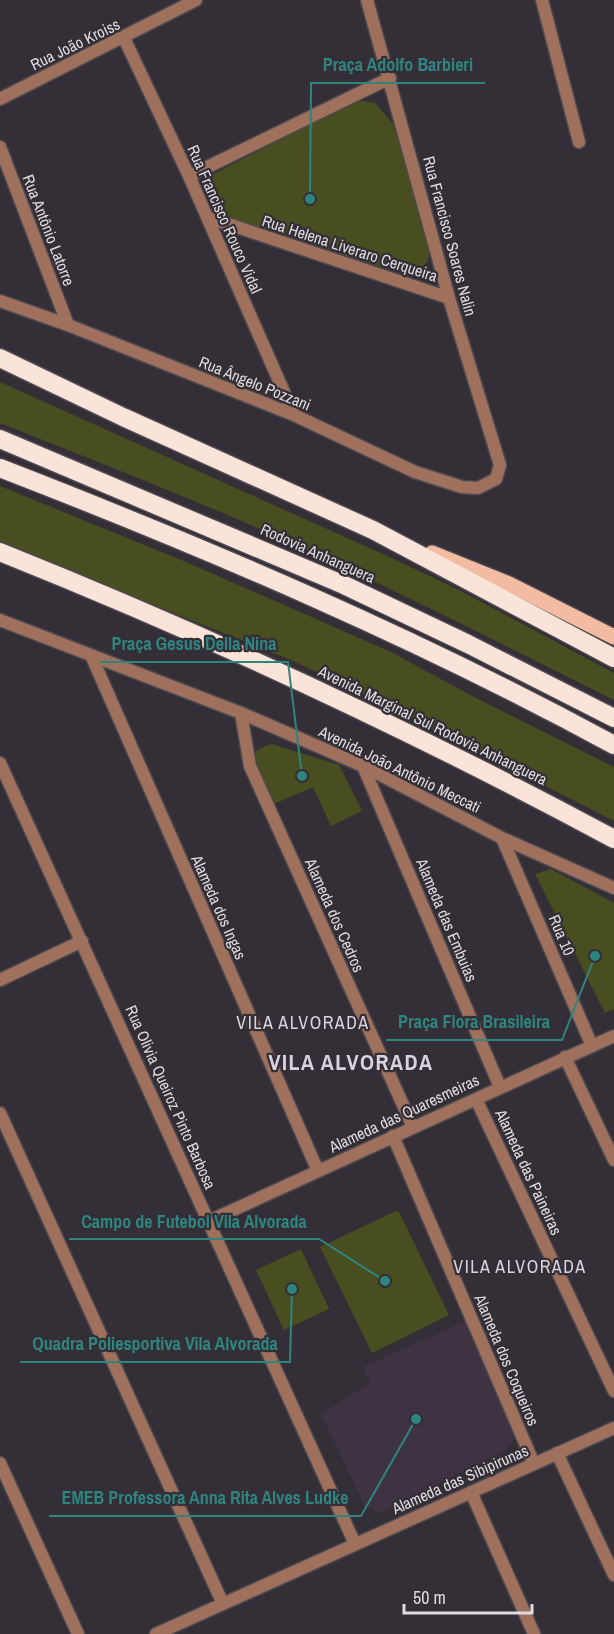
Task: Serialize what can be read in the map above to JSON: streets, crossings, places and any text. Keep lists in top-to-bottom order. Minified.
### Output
{"streets":{"highway":["Rodovia Anhanguera","Avenida Marginal Sul Rodovia Anhanguera"],"street":["Rua João Kroiss","Rua Francisco Rouco Vidal","Rua Antônio Latorre","Rua Francisco Soares Nalin","Rua Helena Liveraro Cerqueira","Rua Ângelo Pozzani","Avenida João Antônio Meccati","Alameda dos Ingas","Alameda dos Cedros","Alameda das Embuias","Rua 10","Rua Olivia Queiroz Pinto Barbosa","Alameda das Quaresmeiras","Alameda das Paineiras","Alameda dos Coqueiros","Alameda das Sibipirunas"]},"crossings":[["Rua João Kroiss","Rua Francisco Rouco Vidal"],["Rua Francisco Rouco Vidal","Rua Helena Liveraro Cerqueira"],["Rua Francisco Rouco Vidal","Rua Ângelo Pozzani"],["Rua Antônio Latorre","Rua Ângelo Pozzani"],["Rua Francisco Soares Nalin","Rua Helena Liveraro Cerqueira"],["Rua Francisco Soares Nalin","Rua Ângelo Pozzani"],["Avenida João Antônio Meccati","Alameda dos Ingas"],["Avenida João Antônio Meccati","Alameda dos Cedros"],["Avenida João Antônio Meccati","Alameda das Embuias"],["Avenida João Antônio Meccati","Rua 10"],["Alameda dos Ingas","Alameda das Quaresmeiras"],["Alameda dos Cedros","Alameda das Quaresmeiras"],["Alameda das Embuias","Alameda das Quaresmeiras"],["Rua 10","Alameda das Quaresmeiras"],["Rua Olivia Queiroz Pinto Barbosa","Alameda das Quaresmeiras"],["Rua Olivia Queiroz Pinto Barbosa","Alameda das Sibipirunas"],["Alameda das Quaresmeiras","Alameda das Paineiras"],["Alameda das Quaresmeiras","Alameda dos Coqueiros"],["Alameda dos Coqueiros","Alameda das Sibipirunas"]],"districts":["VILA ALVORADA","VILA ALVORADA","VILA ALVORADA"],"places":["Praça Adolfo Barbieri","Praça Gesus Della Nina","Praça Flora Brasileira","Campo de Futebol Vila Alvorada","Quadra Poliesportiva Vila Alvorada","EMEB Professora Anna Rita Alves Ludke"],"scale_bar":"50 m"}
